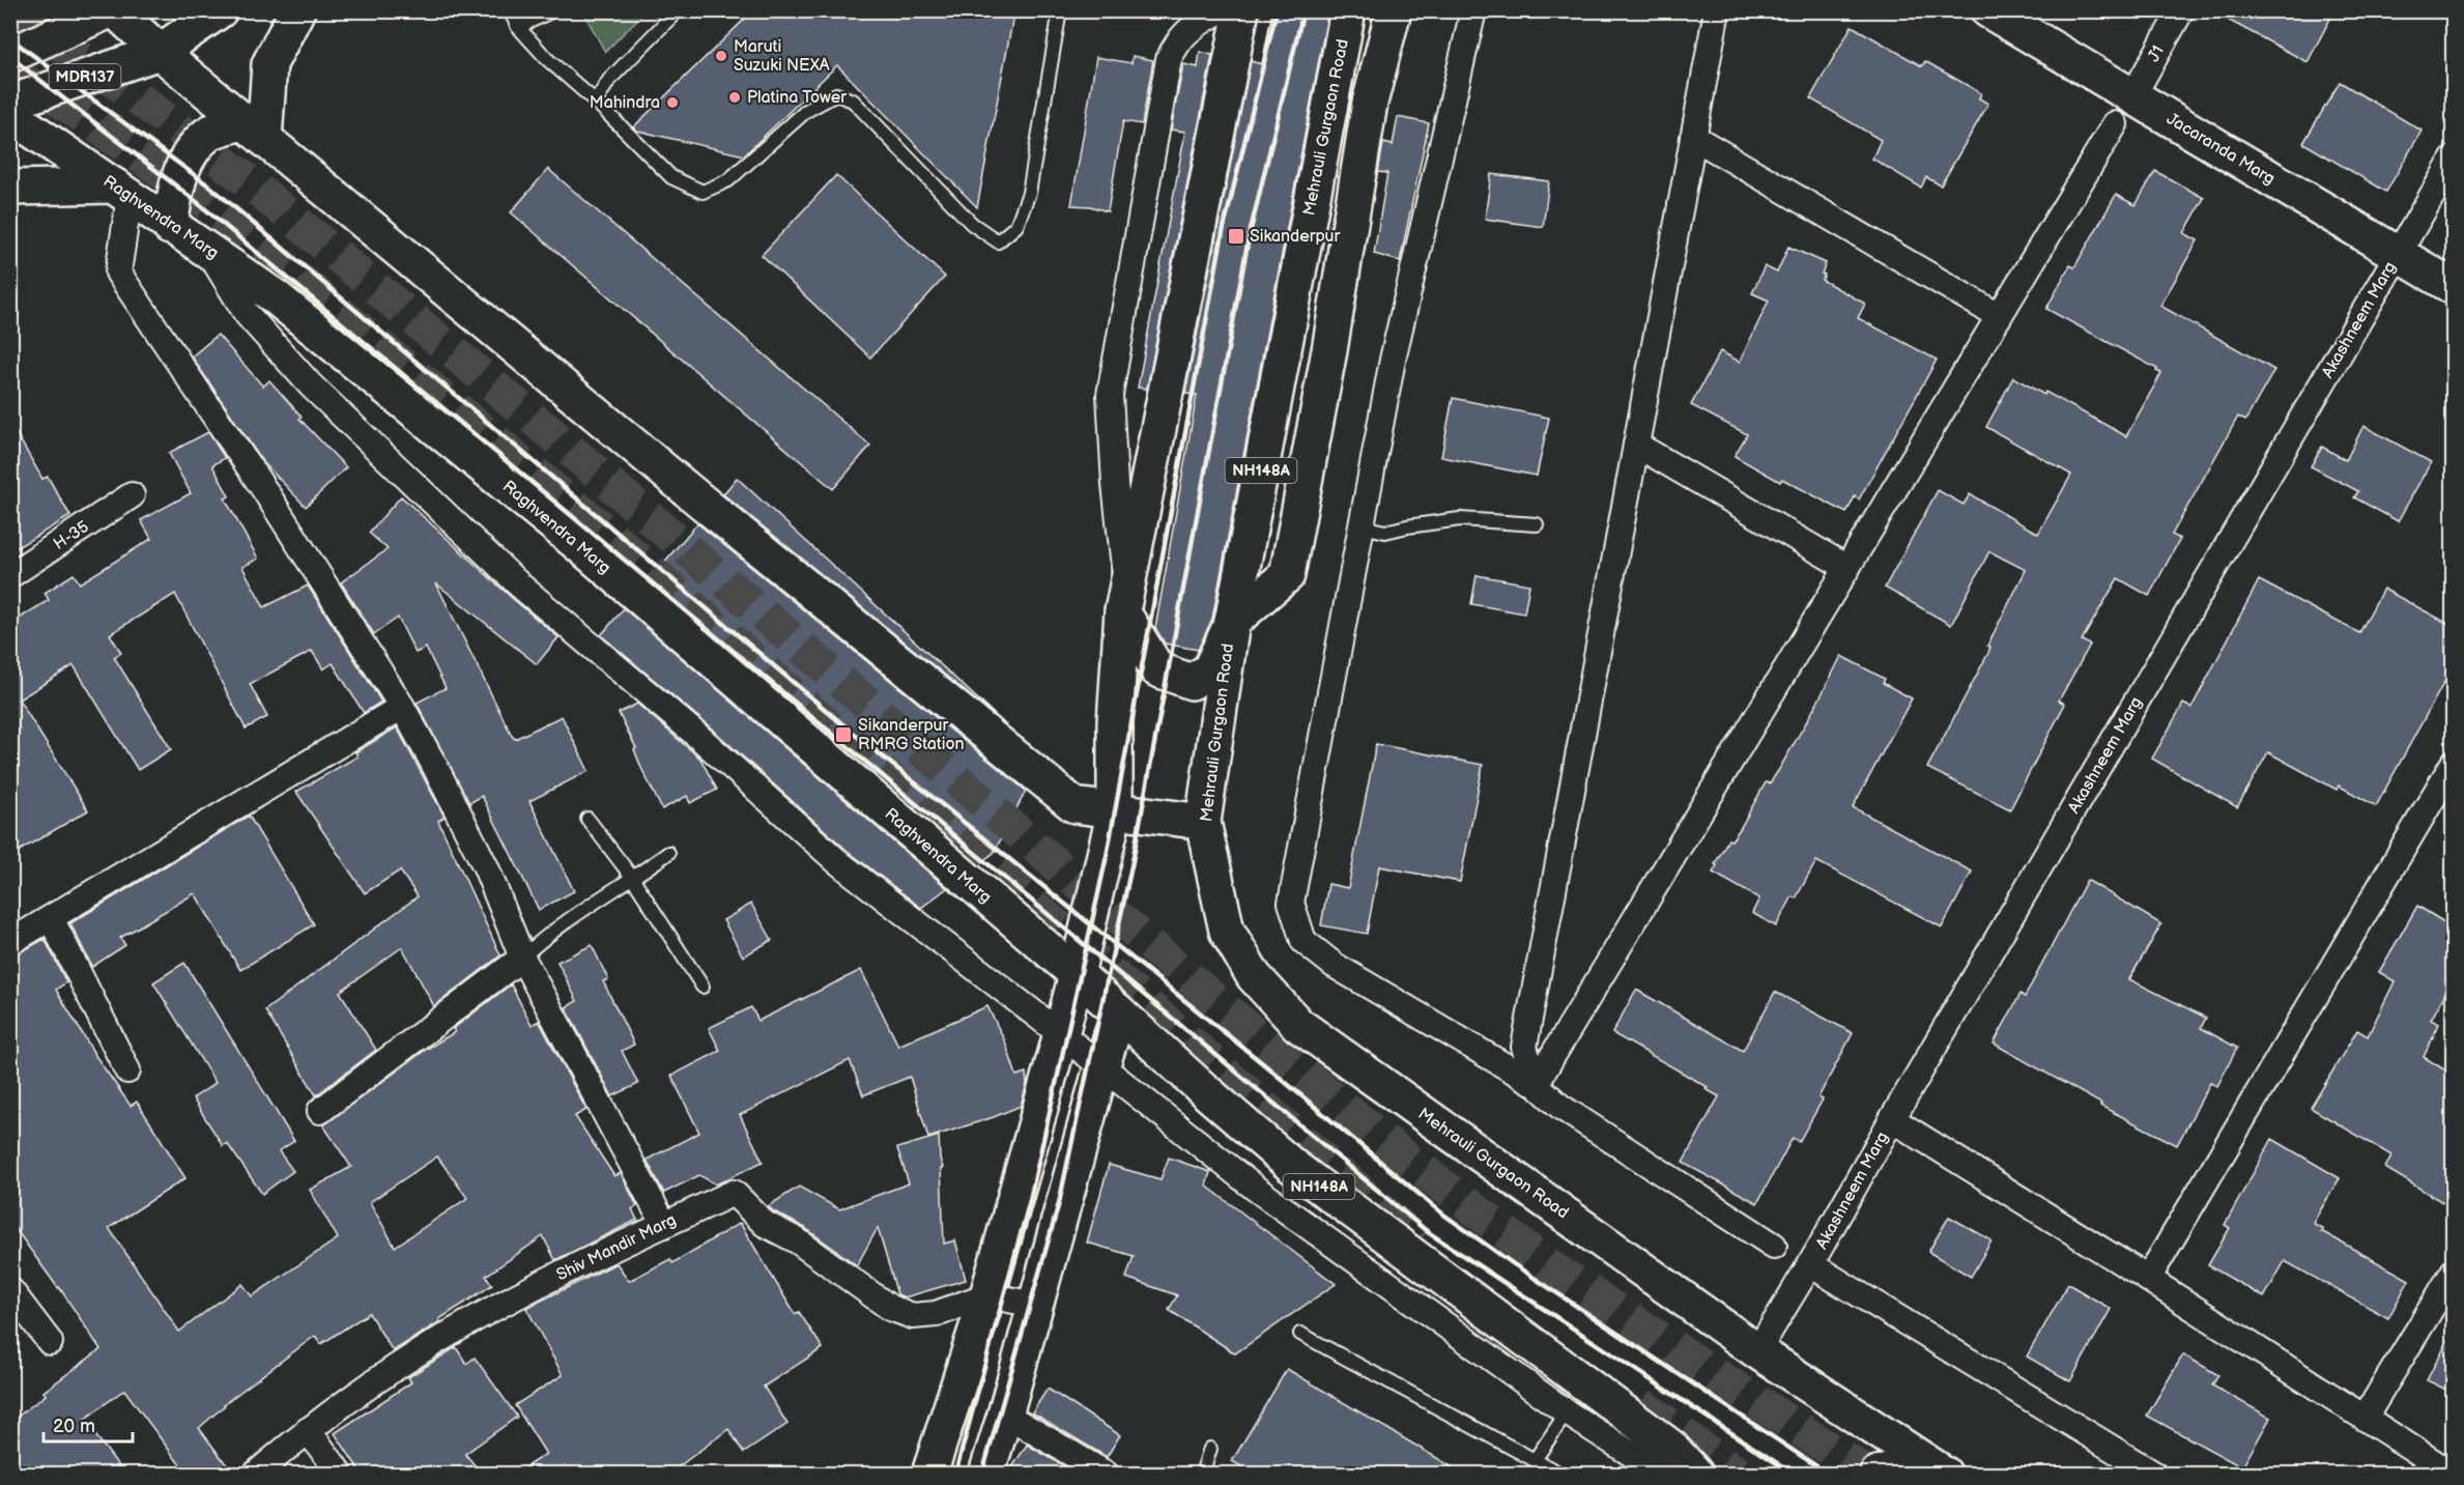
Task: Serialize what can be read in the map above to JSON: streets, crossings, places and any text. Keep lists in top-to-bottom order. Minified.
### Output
{"streets":{"main road":["MDR137","Mehrauli Gurgaon Road","Jacaranda Marg","Raghvendra Marg","NH148A"],"street":["J1","Akashneem Marg","H-35","Shiv Mandir Marg"]},"crossings":[["J1","Jacaranda Marg"],["Mehrauli Gurgaon Road","Akashneem Marg"],["Jacaranda Marg","Akashneem Marg"],["Raghvendra Marg","NH148A"]],"places":{"other":["Maruti Suzuki NEXA","Platina Tower","Mahindra"],"transit":["Sikanderpur","Sikanderpur RMRG Station"]},"scale_bar":"20 m"}
